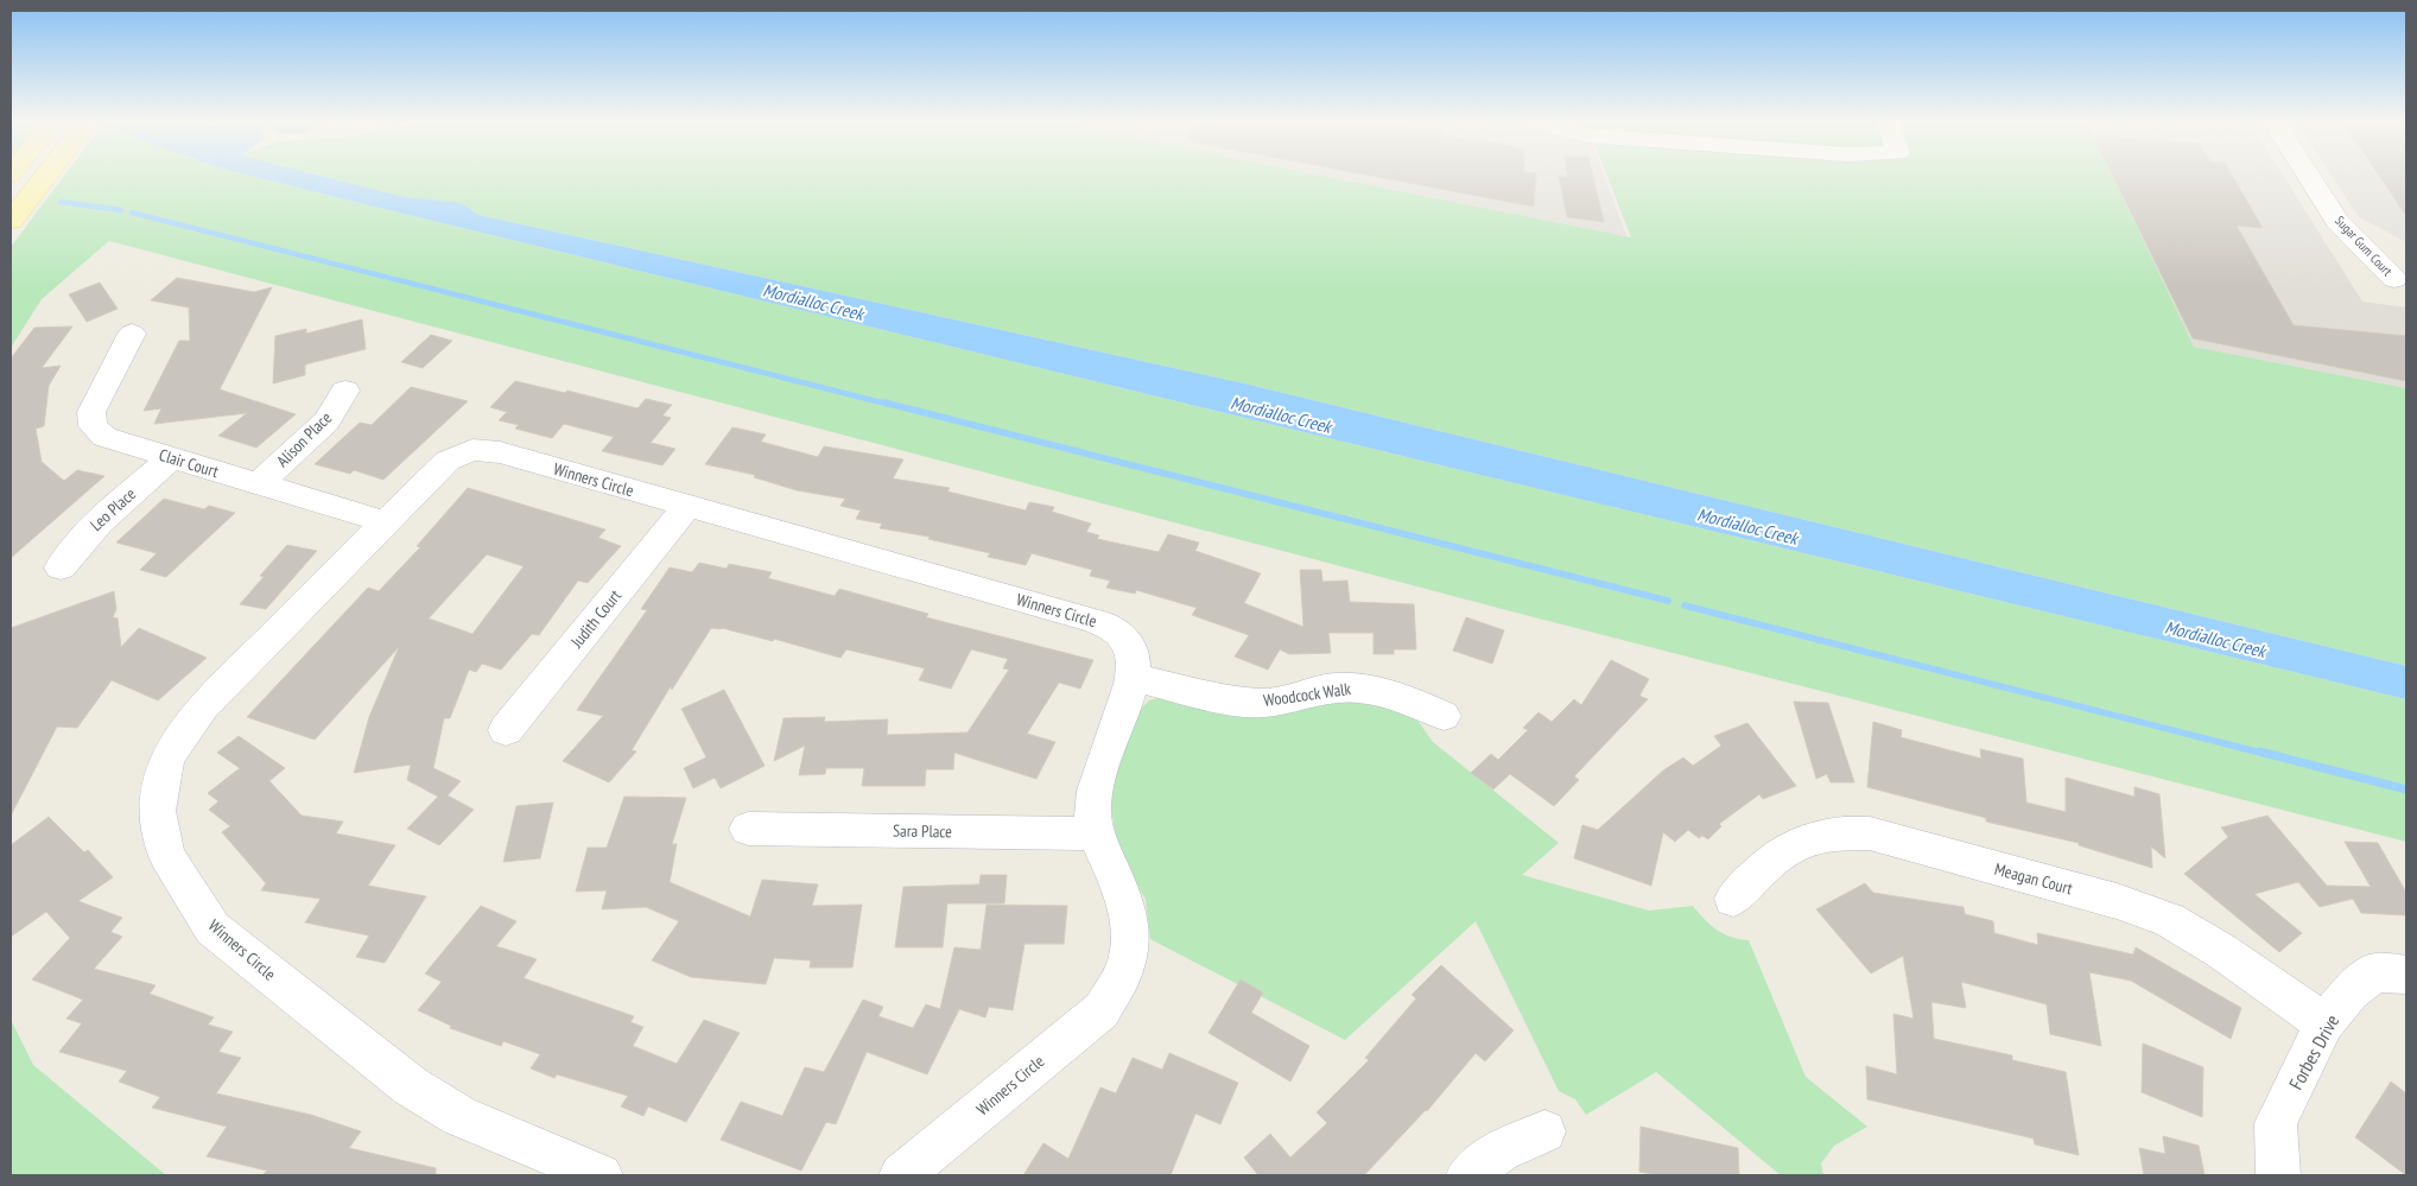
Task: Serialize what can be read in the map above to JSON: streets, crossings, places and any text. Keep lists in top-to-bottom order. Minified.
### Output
{"streets":{"street":["Sugar Gum Court","Alison Place","Clair Court","Winners Circle","Leo Place","Judith Court","Woodcock Walk","Sara Place","Meagan Court","Forbes Drive"]},"crossings":[["Alison Place","Clair Court"],["Clair Court","Winners Circle"],["Clair Court","Leo Place"],["Winners Circle","Judith Court"],["Winners Circle","Woodcock Walk"],["Winners Circle","Sara Place"],["Meagan Court","Forbes Drive"]],"water":["Mordialloc Creek"]}
